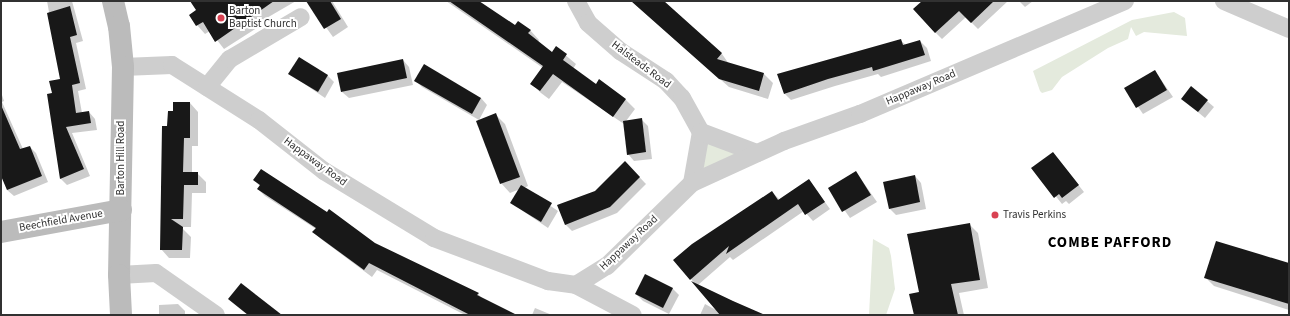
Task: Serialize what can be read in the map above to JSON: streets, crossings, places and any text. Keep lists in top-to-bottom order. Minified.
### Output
{"streets":{"street":["Halsteads Road","Happaway Road","Barton Hill Road","Beechfield Avenue"]},"crossings":[["Happaway Road","Barton Hill Road"],["Barton Hill Road","Beechfield Avenue"]],"districts":["COMBE PAFFORD"],"places":["Barton Baptist Church","Travis Perkins"]}
